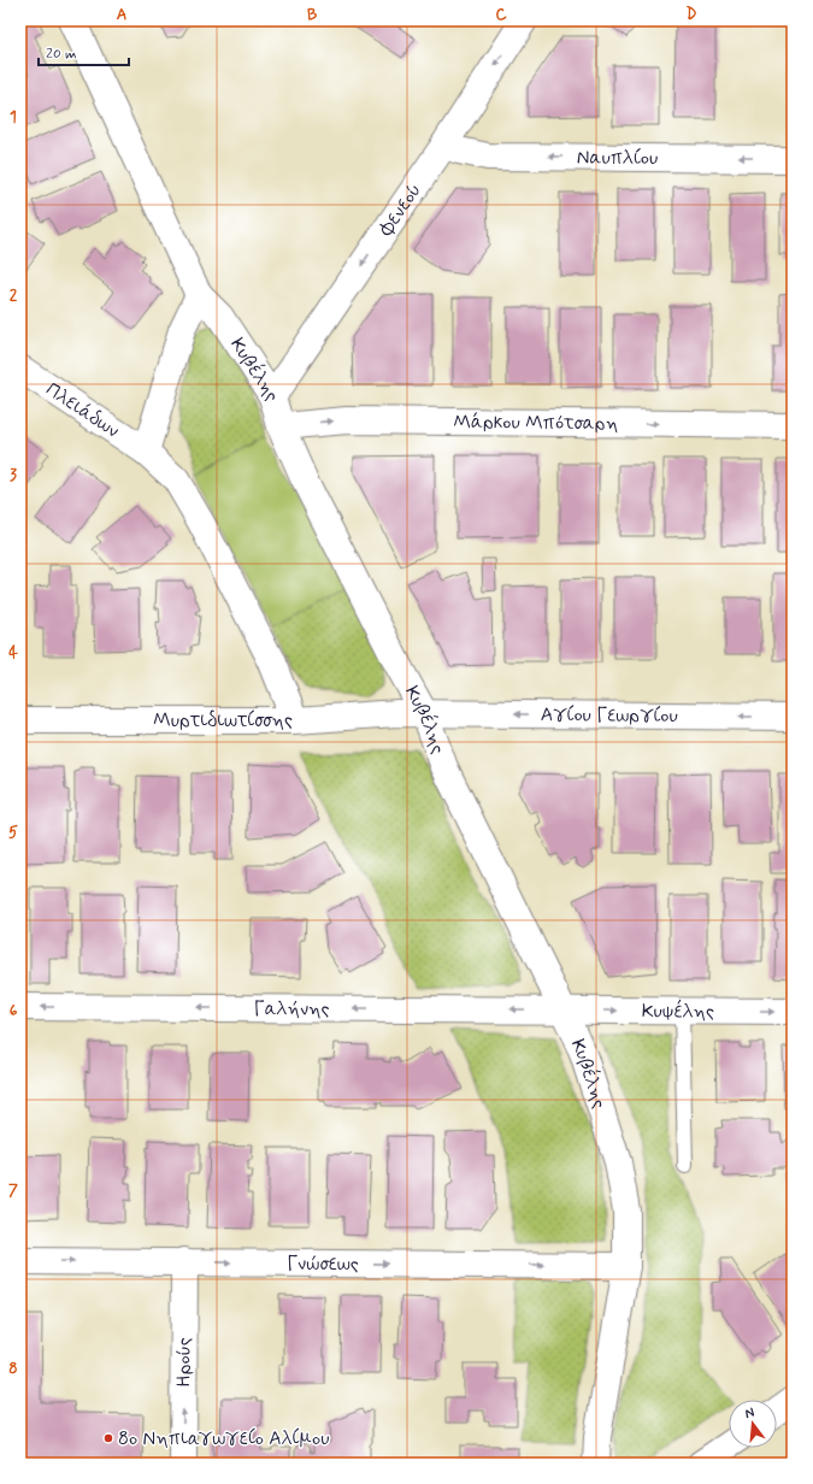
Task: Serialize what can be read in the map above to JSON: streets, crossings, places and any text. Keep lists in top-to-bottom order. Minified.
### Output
{"streets":{"street":["Ναυπλίου","Φενεού","Κυβέλης","Πλειάδων","Μάρκου Μπότσαρη","Αγίου Γεωργίου","Μυρτιδιωτίσσης","Γαλήνης","Κυψέλης","Γνώσεως","Ηρούς"]},"crossings":[["Ναυπλίου","Φενεού"],["Φενεού","Κυβέλης"],["Κυβέλης","Μάρκου Μπότσαρη"],["Κυβέλης","Αγίου Γεωργίου"],["Κυβέλης","Μυρτιδιωτίσσης"],["Κυβέλης","Γαλήνης"],["Κυβέλης","Κυψέλης"],["Κυβέλης","Γνώσεως"],["Πλειάδων","Μυρτιδιωτίσσης"],["Αγίου Γεωργίου","Μυρτιδιωτίσσης"],["Γαλήνης","Κυψέλης"],["Γνώσεως","Ηρούς"]],"one_way":["Ναυπλίου","Φενεού","Μάρκου Μπότσαρη","Αγίου Γεωργίου","Γαλήνης","Κυψέλης","Γνώσεως","Ηρούς"],"places":["8ο Νηπιαγωγείο Αλίμου"],"scale_bar":"20 m","north":"top","grid":{"columns":["A","B","C","D"],"rows":["1","2","3","4","5","6","7","8"]}}
